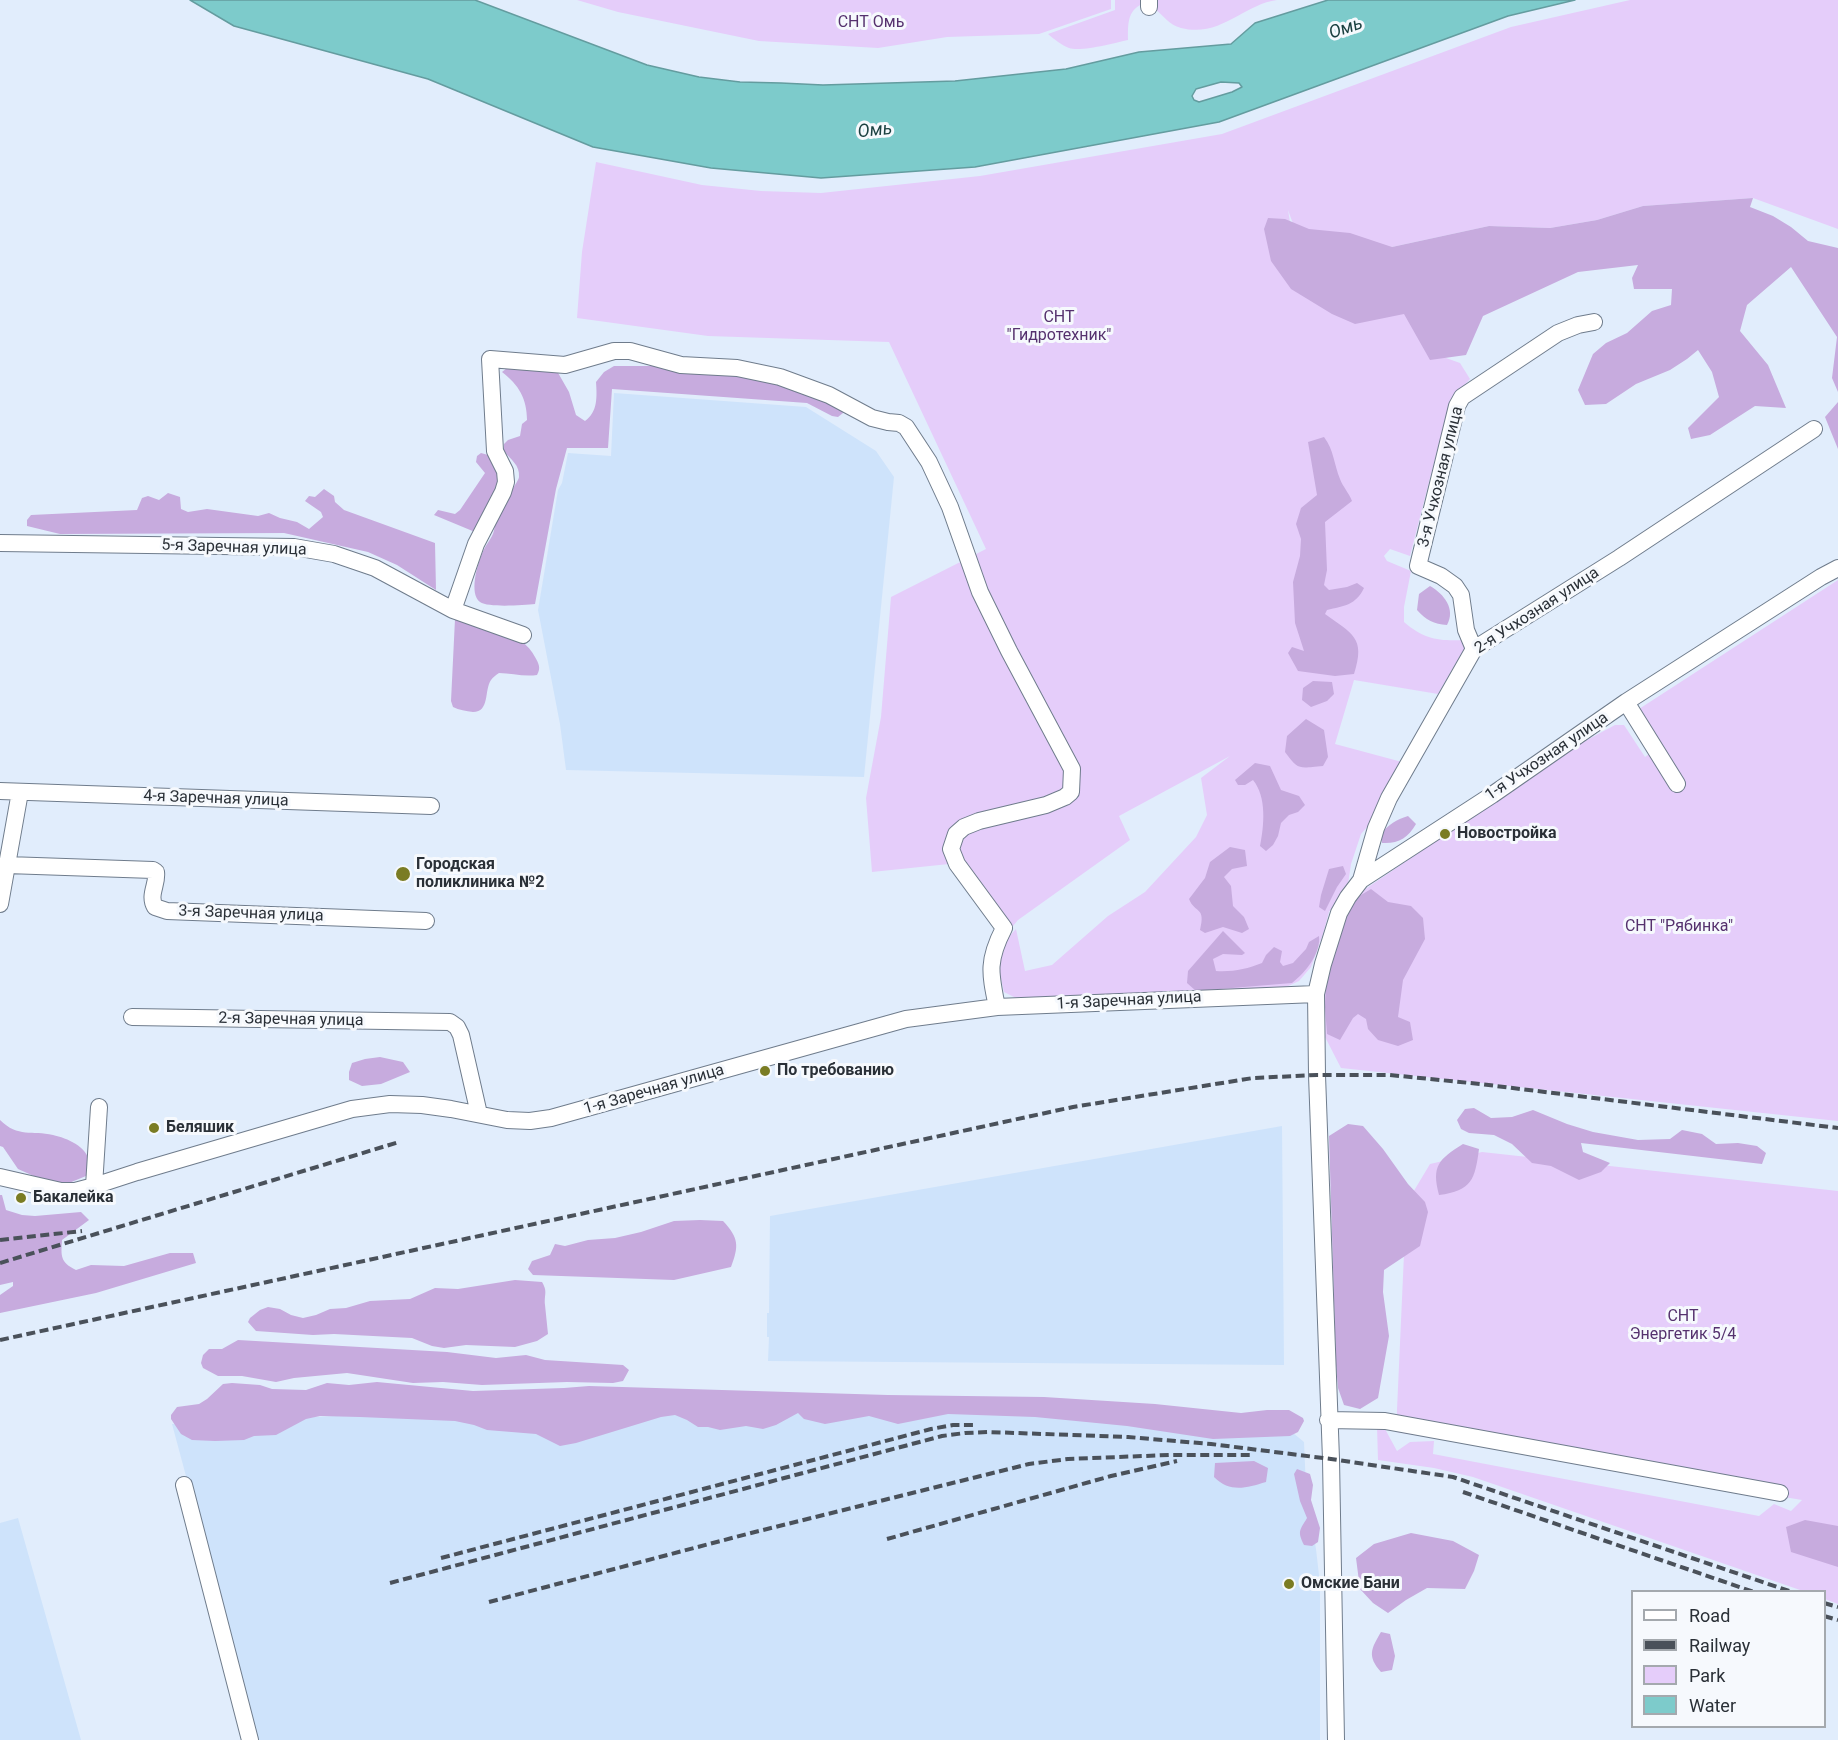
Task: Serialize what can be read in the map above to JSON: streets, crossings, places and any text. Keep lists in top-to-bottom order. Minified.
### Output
{"streets":{"street":["3-я Учхозная улица","5-я Заречная улица","2-я Учхозная улица","1-я Учхозная улица","4-я Заречная улица","3-я Заречная улица","1-я Заречная улица","2-я Заречная улица"]},"crossings":[["3-я Учхозная улица","2-я Учхозная улица"],["2-я Учхозная улица","1-я Учхозная улица"],["1-я Учхозная улица","1-я Заречная улица"],["1-я Заречная улица","2-я Заречная улица"]],"water":["Омь"],"parks":["СНТ Омь","СНТ \"Гидротехник\"","СНТ \"Рябинка\"","СНТ Энергетик 5/4"],"places":["Новостройка","Городская поликлиника №2","По требованию","Беляшик","Бакалейка","Омские Бани"],"legend":["Road","Railway","Park","Water"]}
